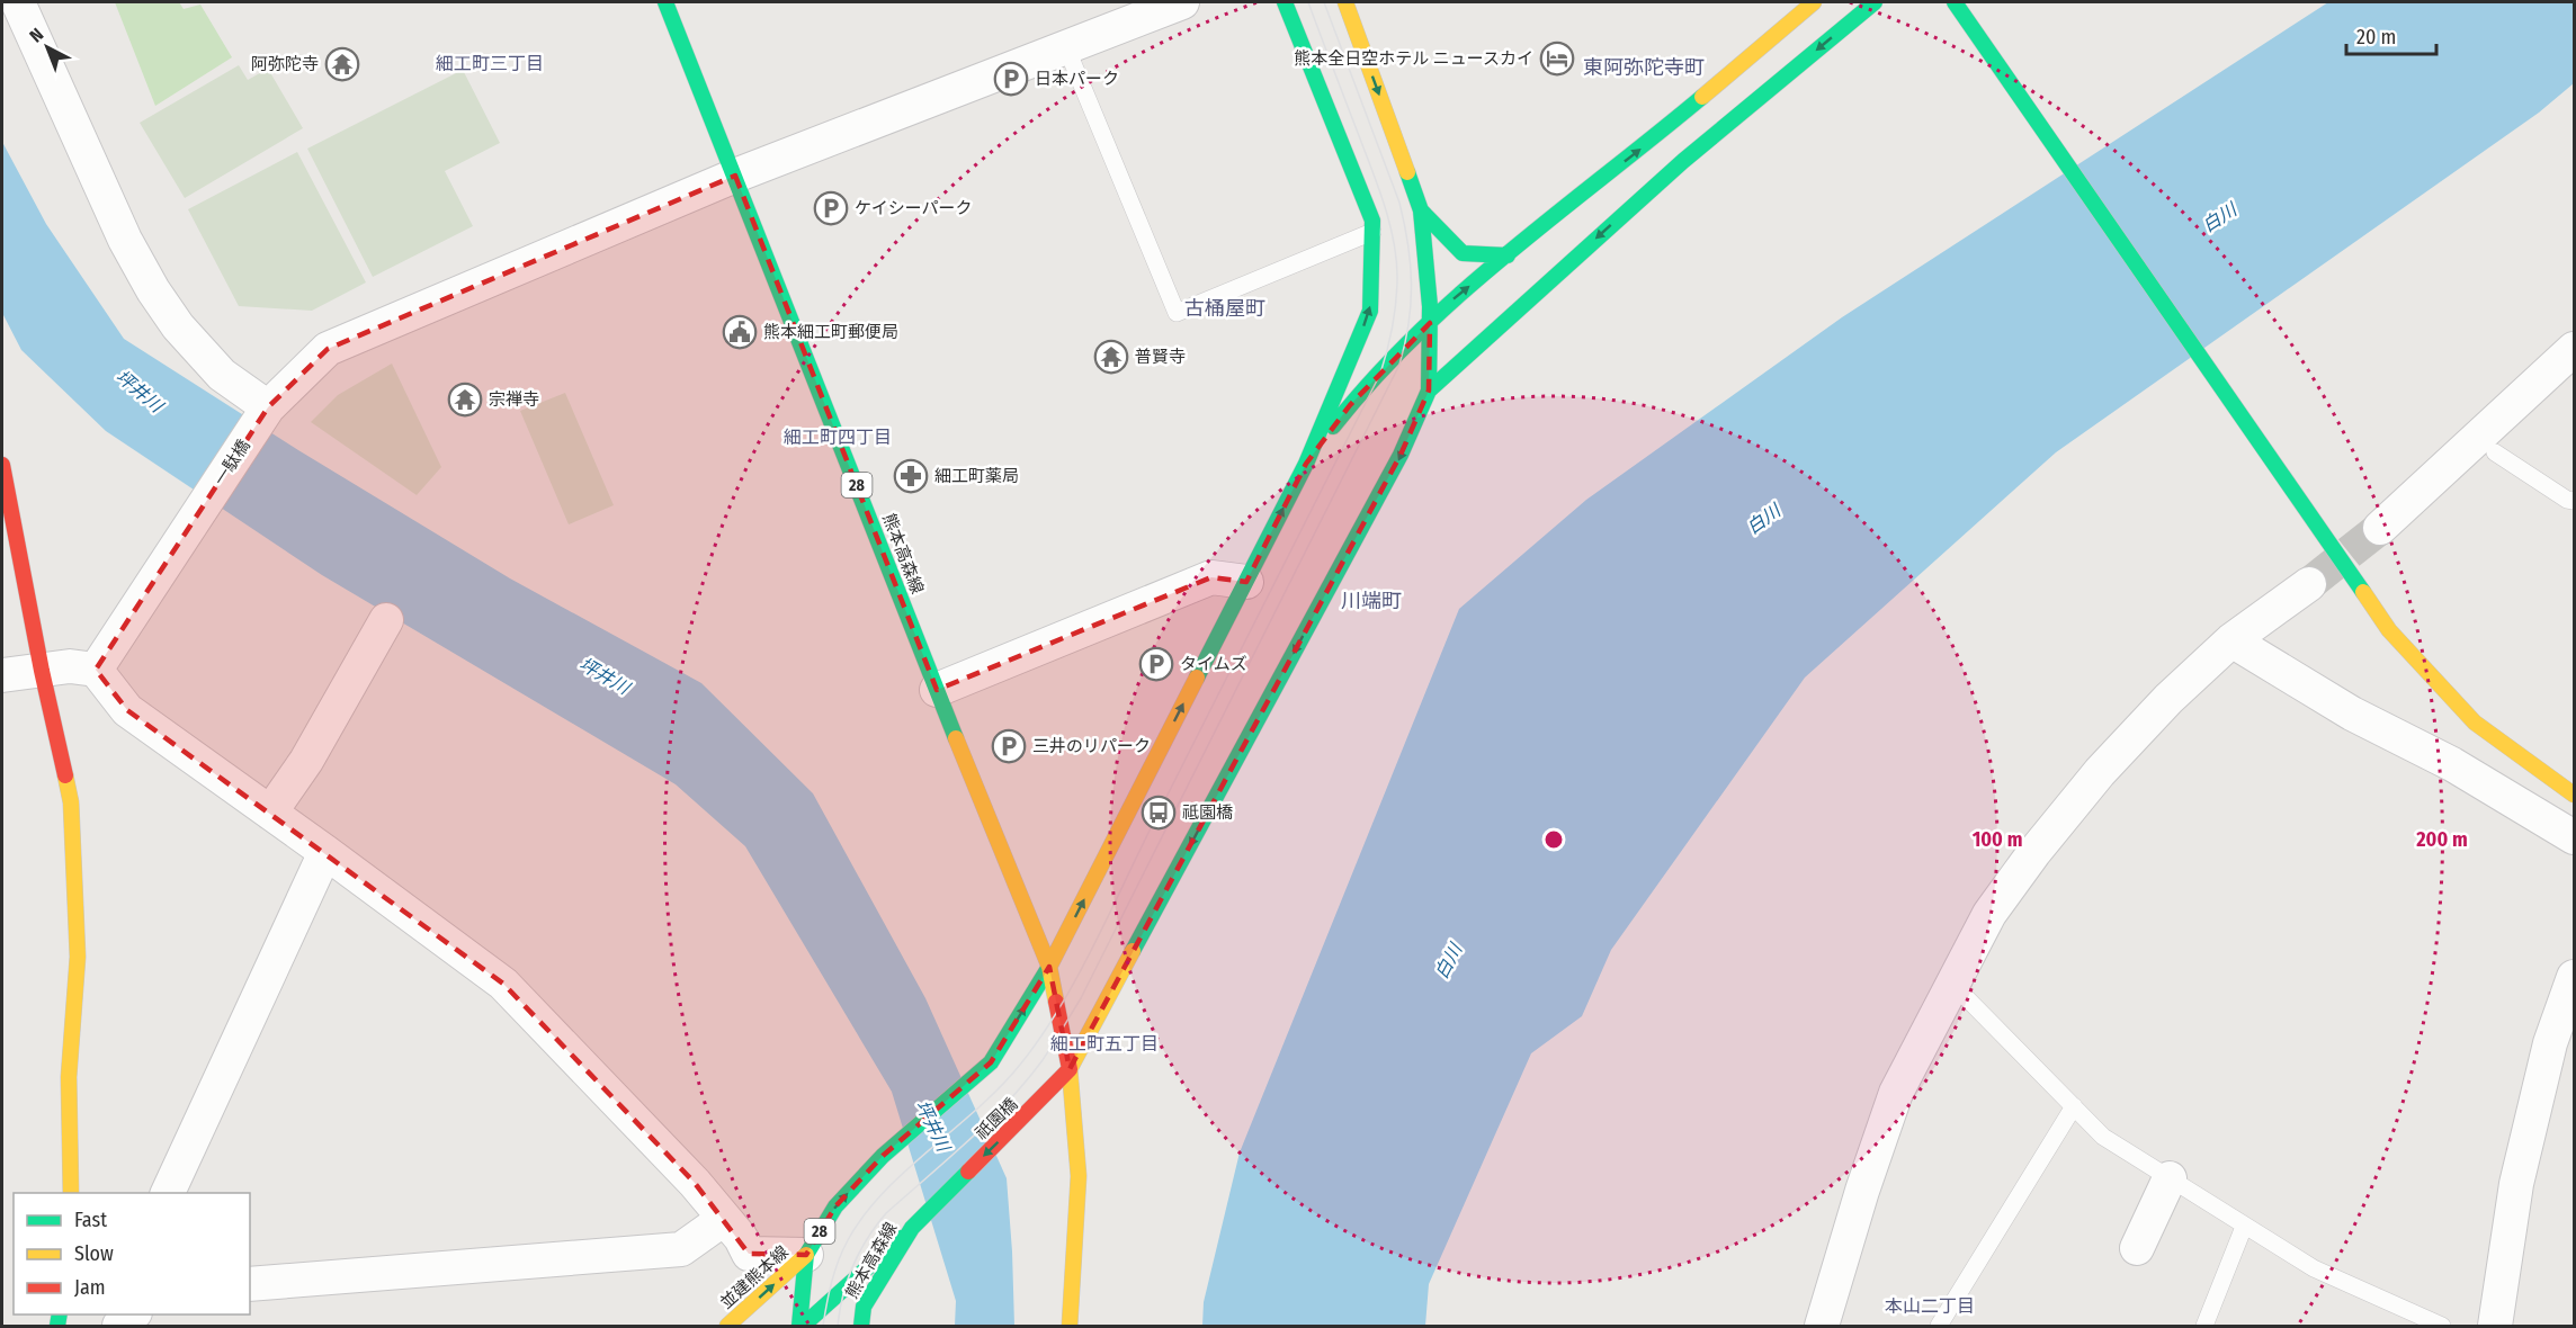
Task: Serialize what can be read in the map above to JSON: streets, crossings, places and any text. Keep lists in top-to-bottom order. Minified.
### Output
{"streets":{"street":["一駄橋","28","熊本高森線","祇園橋","並建熊本線"]},"crossings":[["一駄橋","熊本高森線"],["28","熊本高森線"],["28","並建熊本線"],["熊本高森線","祇園橋"]],"districts":["細工町三丁目","東阿弥陀寺町","古桶屋町","細工町四丁目","川端町","細工町五丁目","本山二丁目"],"water":["白川","坪井川"],"places":{"hotel":["熊本全日空ホテル ニュースカイ"],"temple":["阿弥陀寺","普賢寺","宗禅寺"],"parking":["日本パーク","ケイシーパーク","タイムズ","三井のリパーク"],"public building":["熊本細工町郵便局"],"pharmacy":["細工町薬局"],"bus stop":["祗園橋"]},"legend":["Fast","Slow","Jam"],"scale_bar":"20 m","north":"top left","rings":["100 m","200 m"]}
